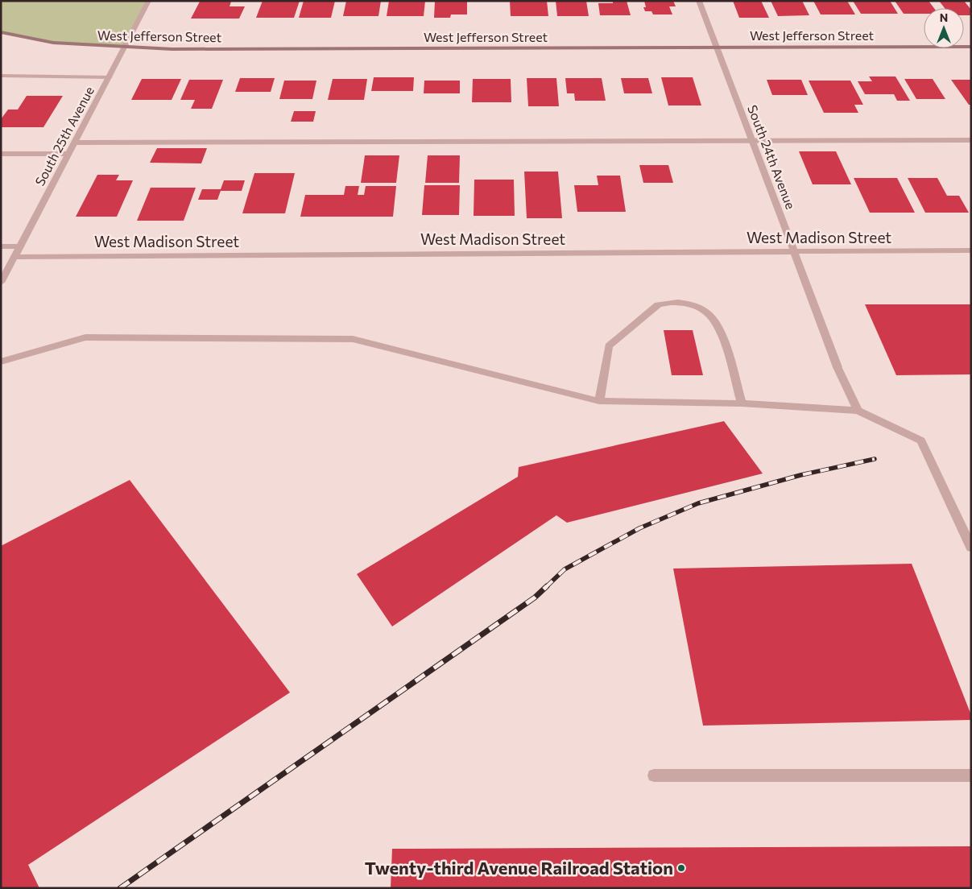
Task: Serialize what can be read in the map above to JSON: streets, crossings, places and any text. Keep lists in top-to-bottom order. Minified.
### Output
{"streets":{"street":["West Jefferson Street","South 25th Avenue","South 24th Avenue","West Madison Street"]},"crossings":[["West Jefferson Street","South 25th Avenue"],["West Jefferson Street","South 24th Avenue"],["South 25th Avenue","West Madison Street"],["South 24th Avenue","West Madison Street"]],"places":["Twenty-third Avenue Railroad Station"],"north":"top"}
